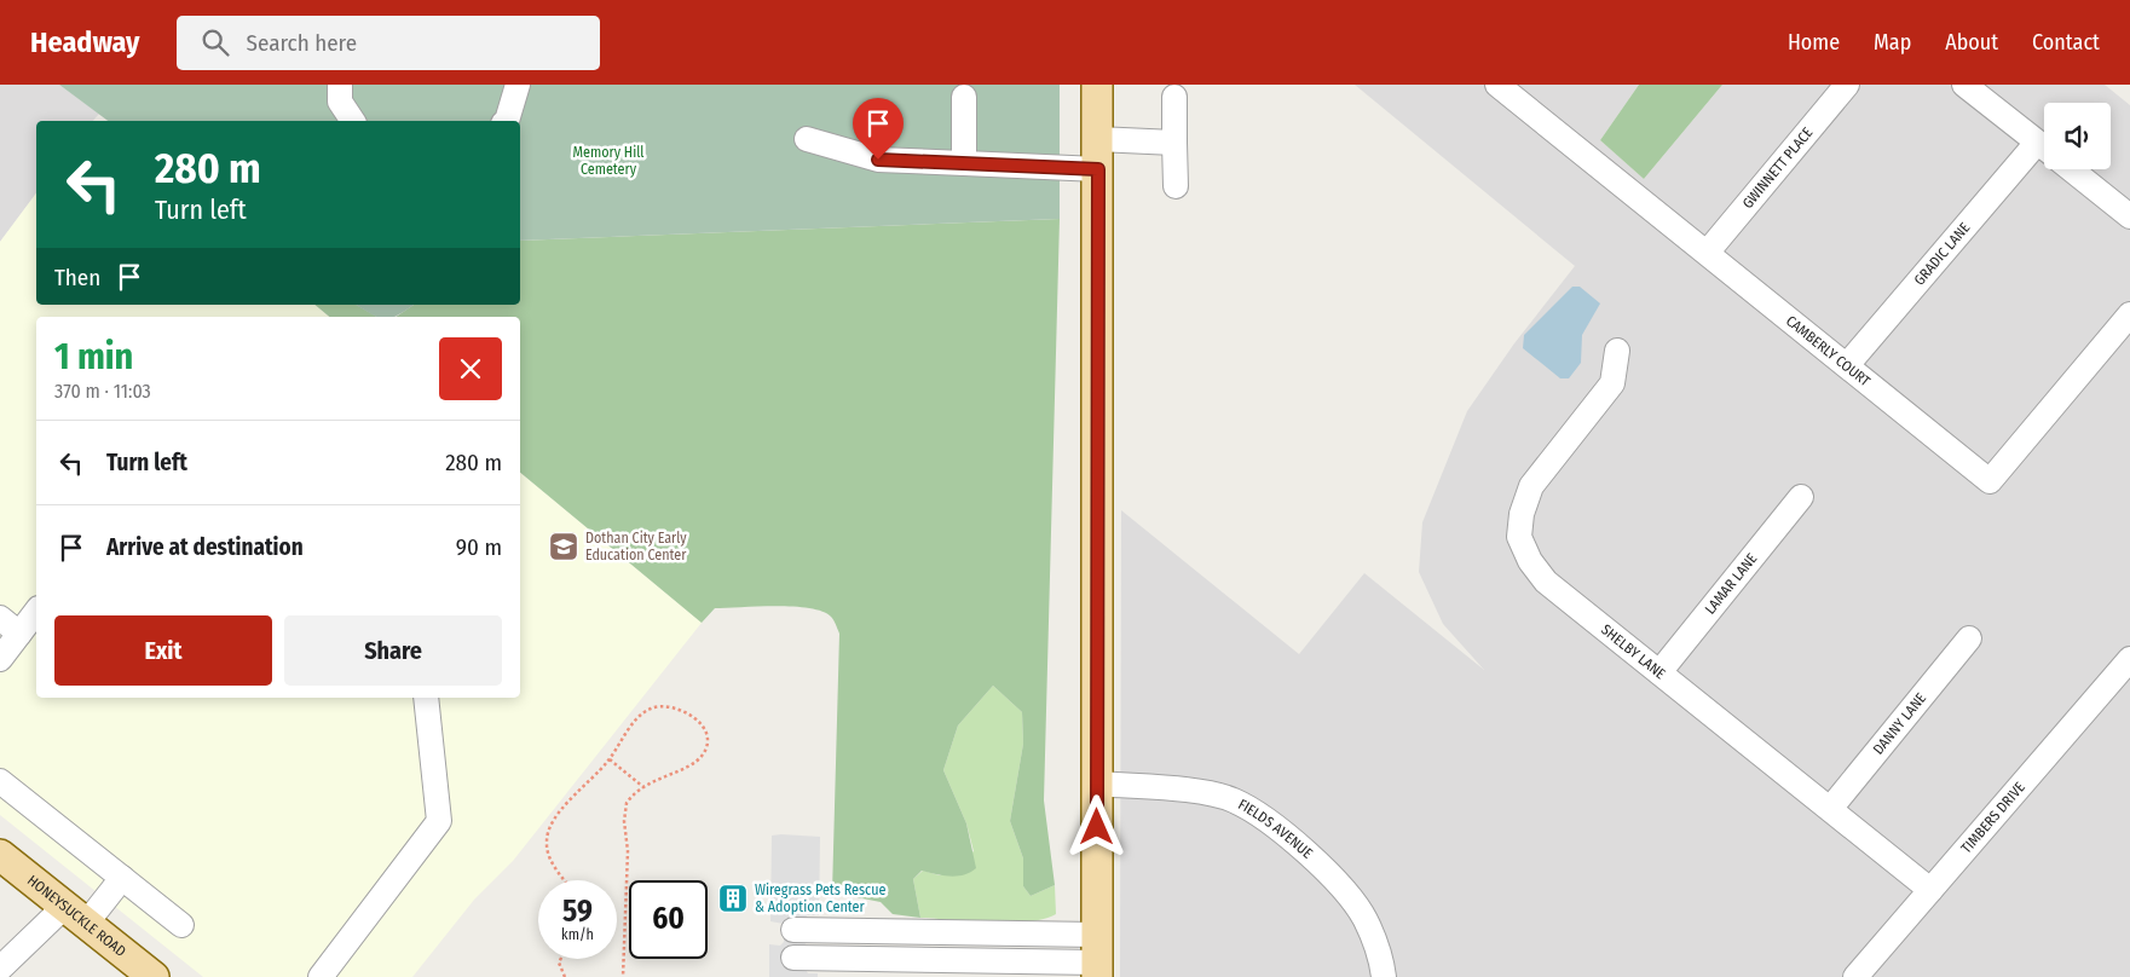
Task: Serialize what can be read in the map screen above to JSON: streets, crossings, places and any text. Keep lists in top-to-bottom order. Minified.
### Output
{"streets":{"main road":["HONEYSUCKLE ROAD"],"street":["GWINNETT PLACE","GRADIC LANE","CAMBERLY COURT","LAMAR LANE","SHELBY LANE","DANNY LANE","TIMBERS DRIVE","FIELDS AVENUE"]},"crossings":[["GWINNETT PLACE","CAMBERLY COURT"],["GRADIC LANE","CAMBERLY COURT"],["LAMAR LANE","SHELBY LANE"],["SHELBY LANE","DANNY LANE"],["SHELBY LANE","TIMBERS DRIVE"]],"parks":["Memory Hill Cemetery"],"places":{"school or university":["Dothan City Early Education Center"],"building":["Wiregrass Pets Rescue & Adoption Center"]},"page":{"header":"Headway","search":"Search here","nav":["Home","Map","About","Contact"],"turn":["280 m","Turn left"],"then":"Then","heading":["1 min","370 m · 11:03"],"list":[{"name":"Turn left","value":"280 m"},{"name":"Arrive at destination","value":"90 m"}],"buttons":["Exit","Share"],"speed":"59 km/h","limit":"60"}}
